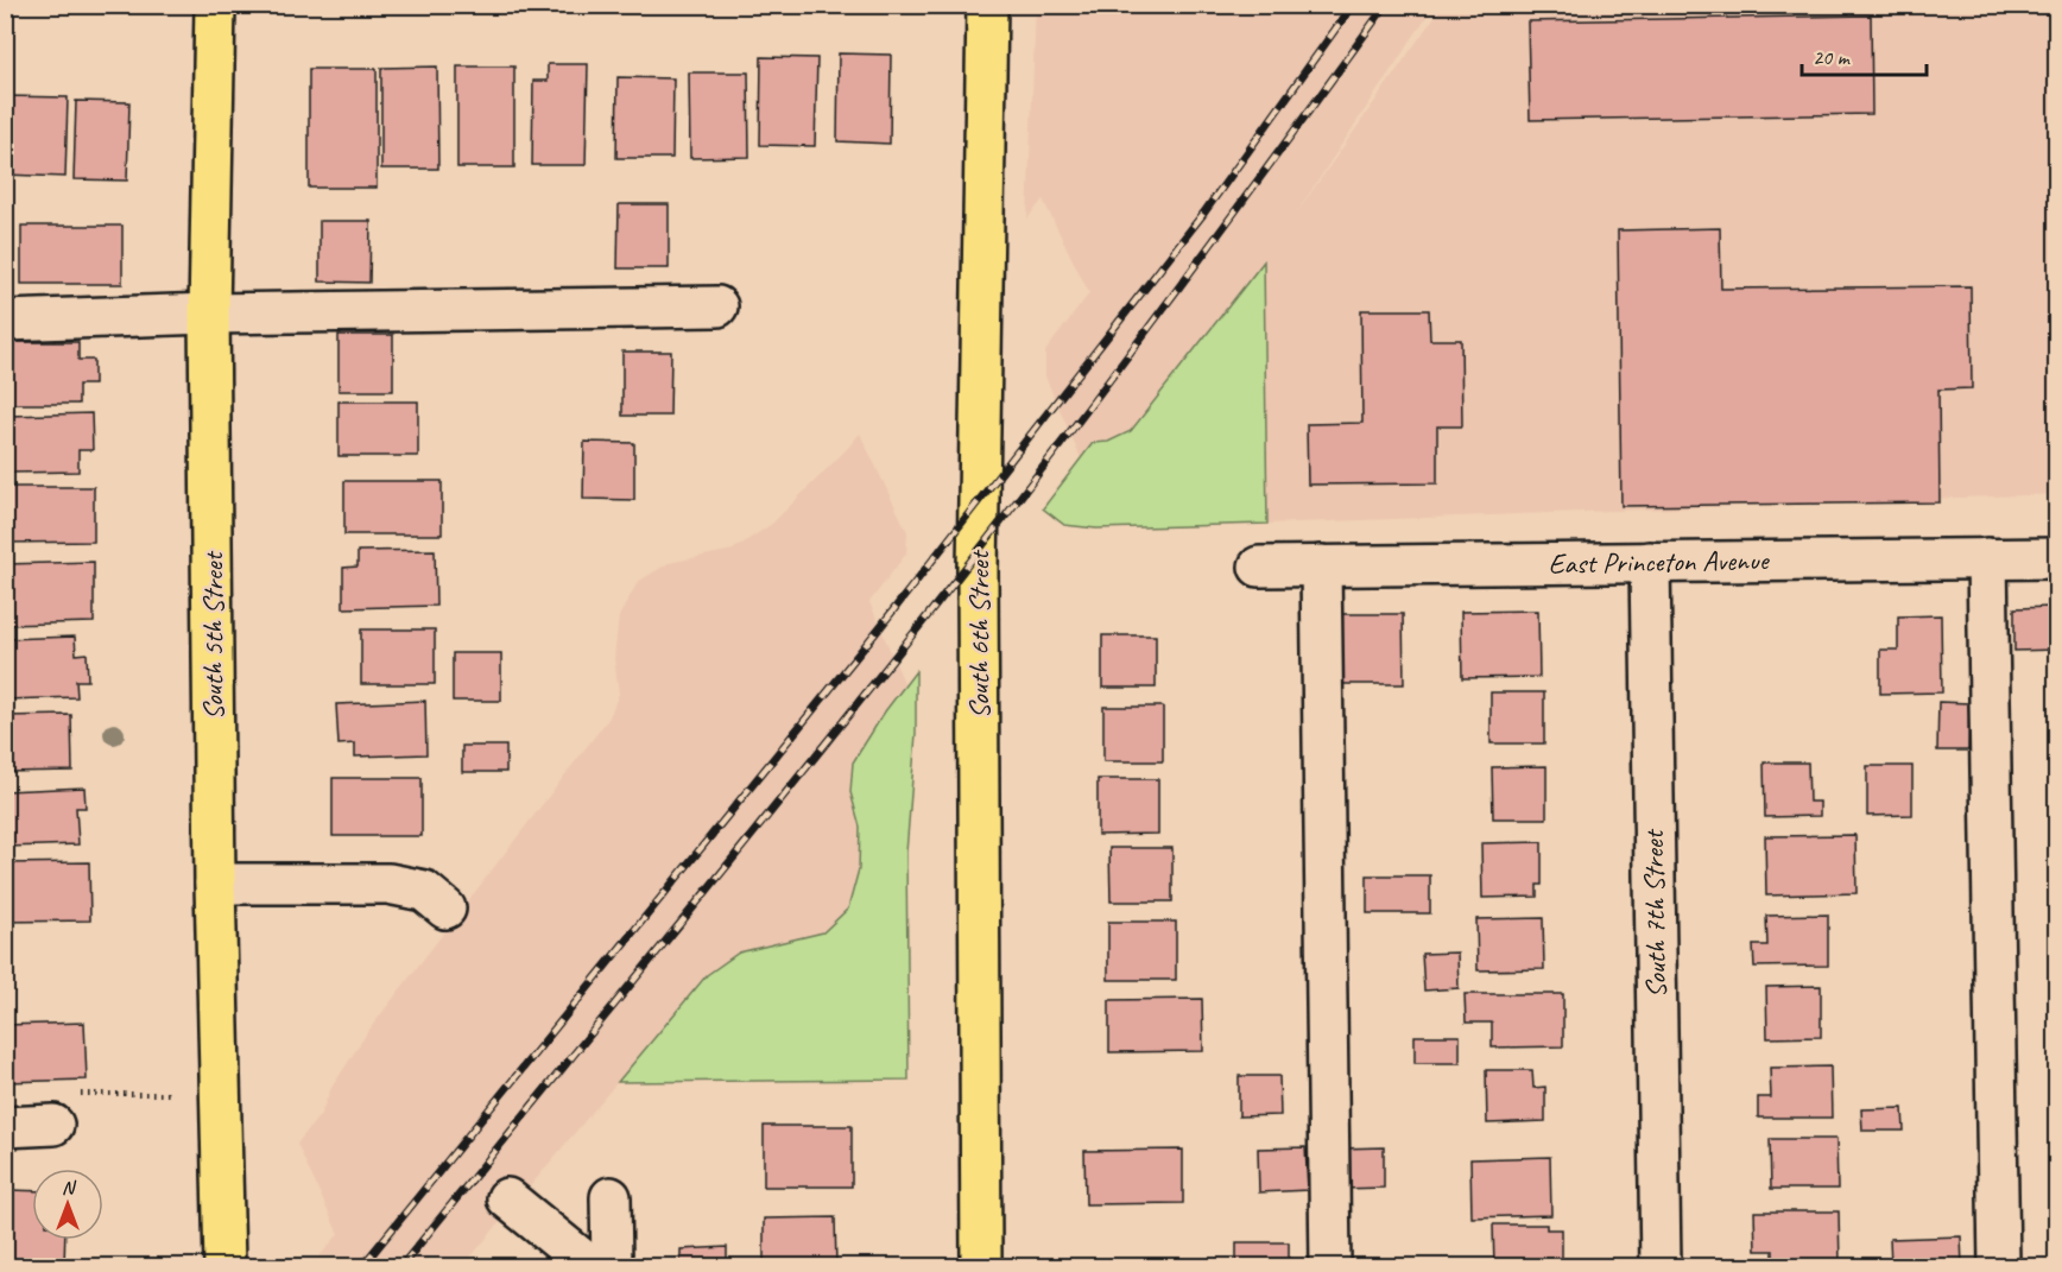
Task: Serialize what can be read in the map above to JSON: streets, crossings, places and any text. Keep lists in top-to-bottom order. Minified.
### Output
{"streets":{"main road":["South 6th Street","South 5th Street"],"street":["East Princeton Avenue","South 7th Street"]},"crossings":[["East Princeton Avenue","South 7th Street"]],"scale_bar":"20 m","north":"top"}
